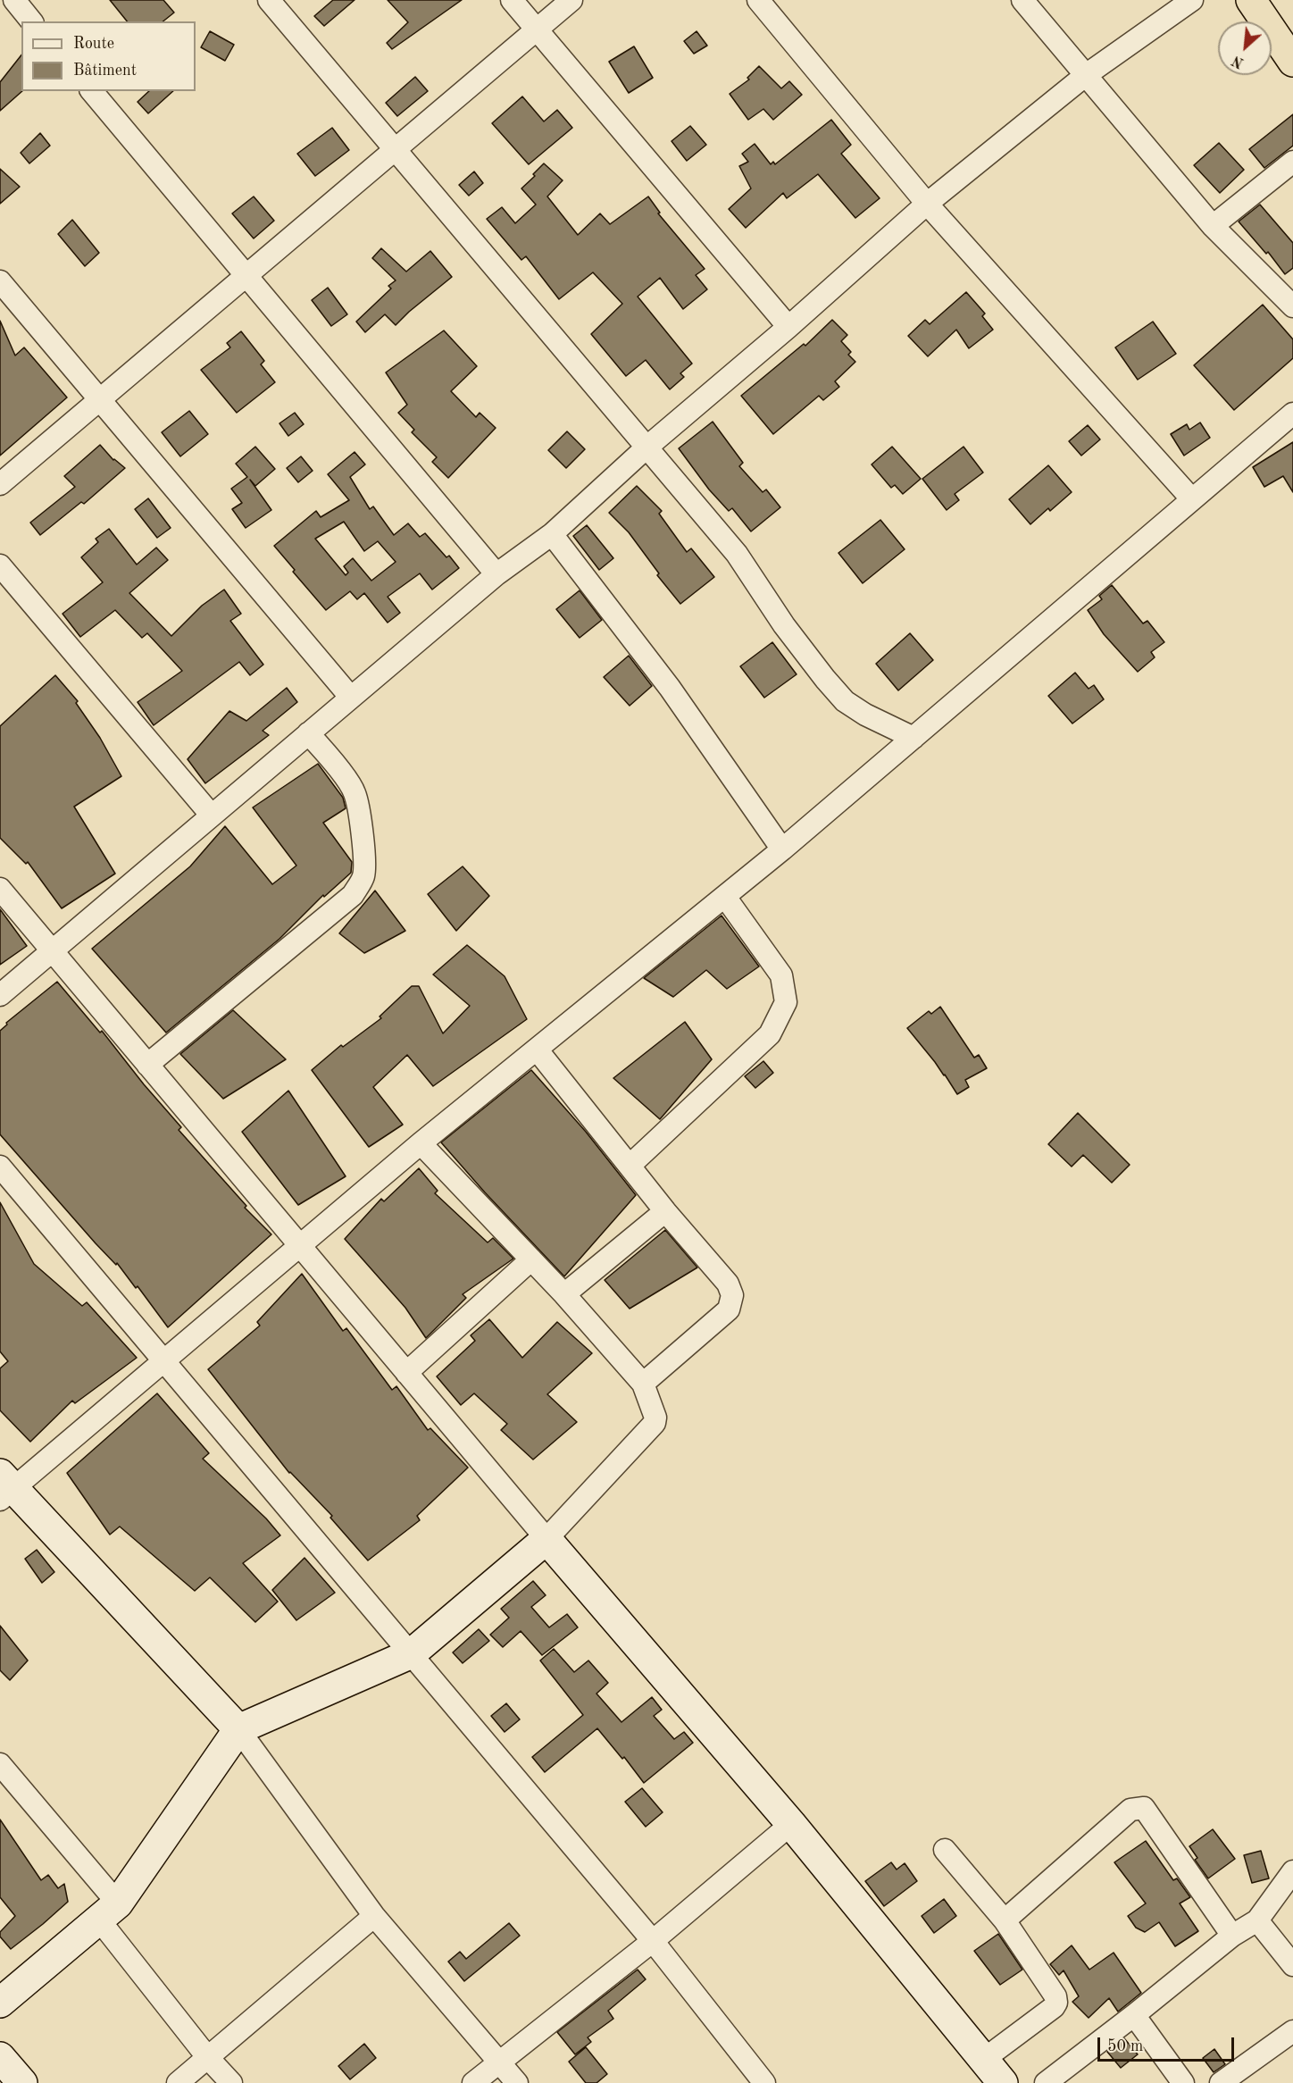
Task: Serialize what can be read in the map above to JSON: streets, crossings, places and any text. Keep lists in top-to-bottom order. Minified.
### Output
{"legend":["Route","Bâtiment"],"scale_bar":"50 m","north":"bottom left"}
